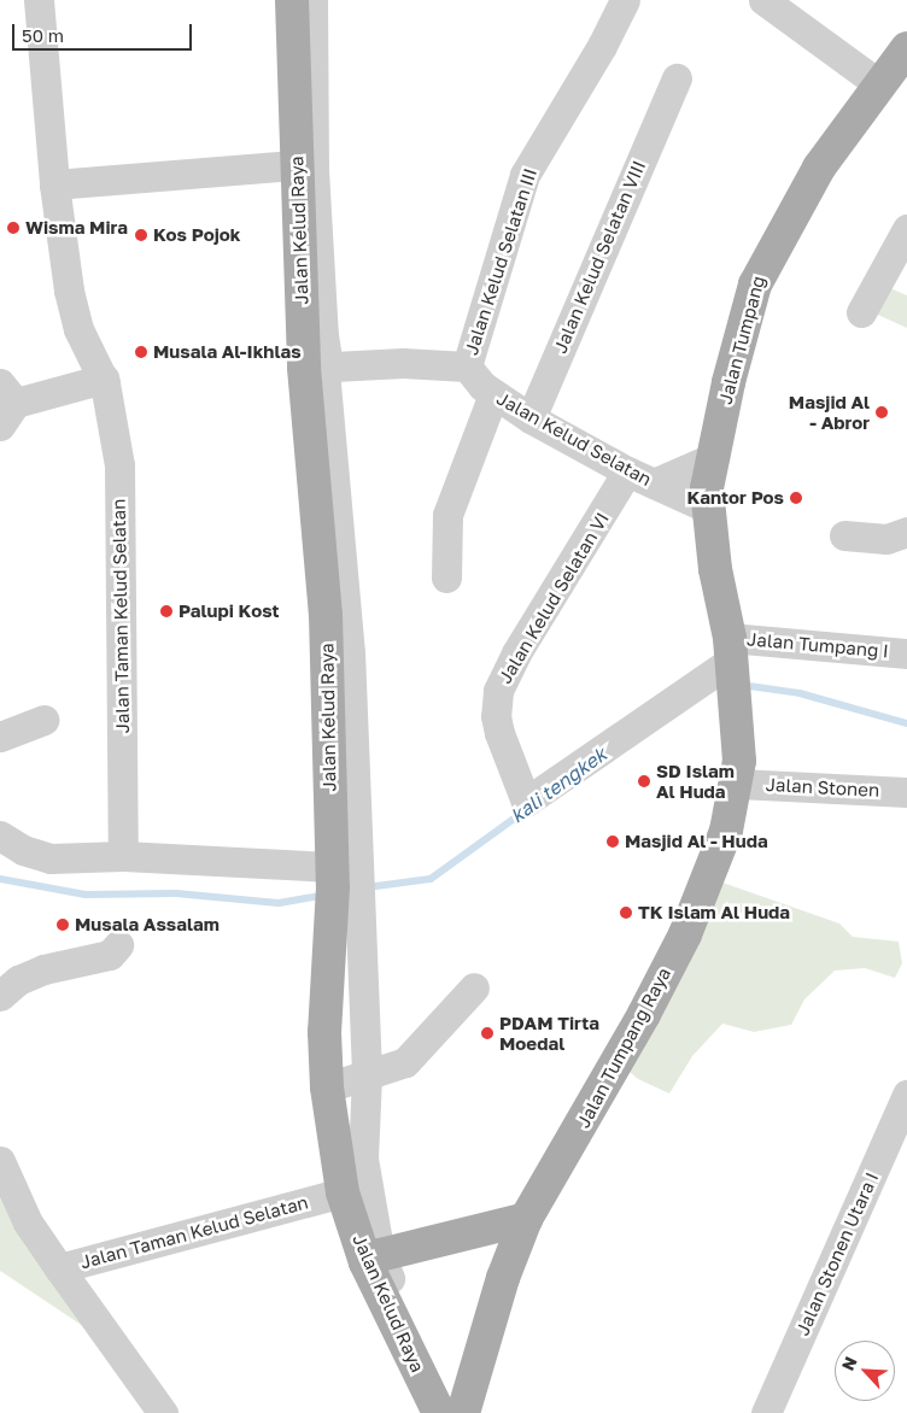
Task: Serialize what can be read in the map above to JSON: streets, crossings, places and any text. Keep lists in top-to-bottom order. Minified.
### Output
{"streets":{"main road":["Jalan Kelud Raya","Jalan Tumpang","Jalan Tumpang Raya"],"street":["Jalan Kelud Selatan VIII","Jalan Kelud Selatan III","Jalan Kelud Selatan","Jalan Kelud Selatan VI","Jalan Taman Kelud Selatan","Jalan Tumpang I","Jalan Stonen","Jalan Stonen Utara I"]},"crossings":[["Jalan Kelud Raya","Jalan Taman Kelud Selatan"],["Jalan Kelud Selatan VIII","Jalan Kelud Selatan"],["Jalan Kelud Selatan III","Jalan Kelud Selatan"],["Jalan Tumpang","Jalan Kelud Selatan"],["Jalan Tumpang","Jalan Kelud Selatan VI"],["Jalan Tumpang","Jalan Tumpang I"],["Jalan Tumpang","Jalan Tumpang Raya"],["Jalan Kelud Selatan","Jalan Kelud Selatan VI"],["Jalan Kelud Selatan VI","Jalan Tumpang I"],["Jalan Kelud Selatan VI","Jalan Tumpang Raya"],["Jalan Tumpang I","Jalan Tumpang Raya"],["Jalan Stonen","Jalan Tumpang Raya"]],"water":["kali tengkek"],"places":["Wisma Mira","Kos Pojok","Musala Al-Ikhlas","Masjid Al - Abror","Kantor Pos","Palupi Kost","SD Islam Al Huda","Masjid Al - Huda","TK Islam Al Huda","Musala Assalam","PDAM Tirta Moedal"],"scale_bar":"50 m","north":"top left"}
